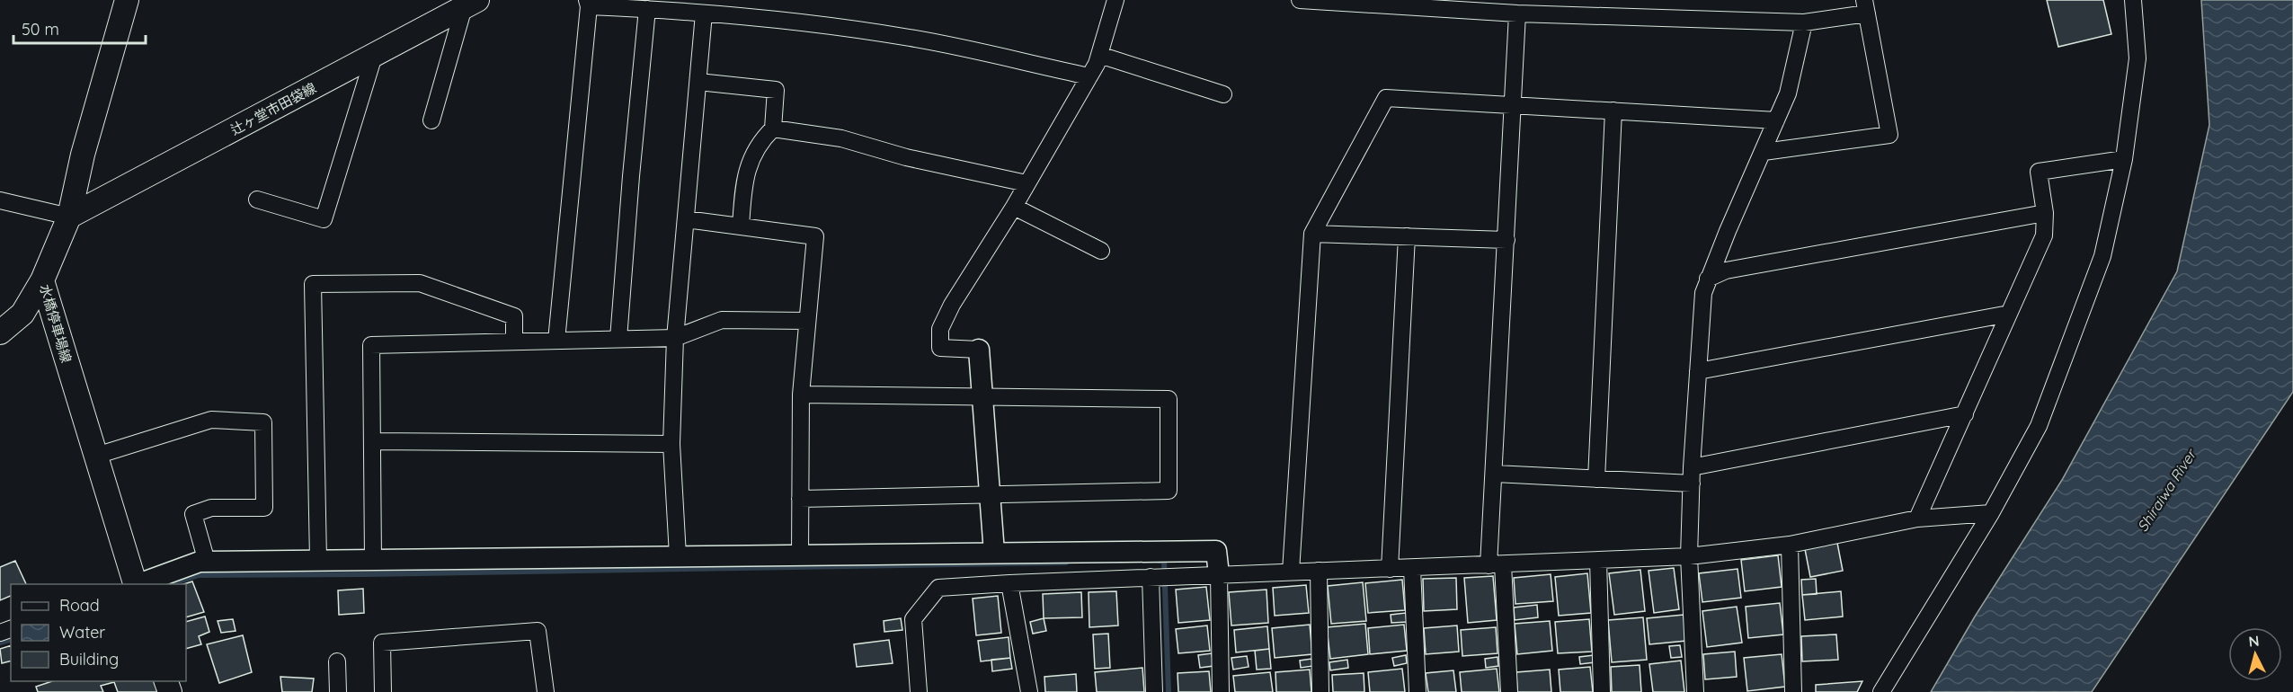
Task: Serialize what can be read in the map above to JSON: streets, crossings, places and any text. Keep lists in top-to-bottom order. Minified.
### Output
{"streets":{"main road":["辻ヶ堂市田袋線","水橋停車場線"]},"crossings":[["辻ヶ堂市田袋線","水橋停車場線"]],"water":["Shiraiwa River"],"legend":["Road","Water","Building"],"scale_bar":"50 m","north":"top"}
